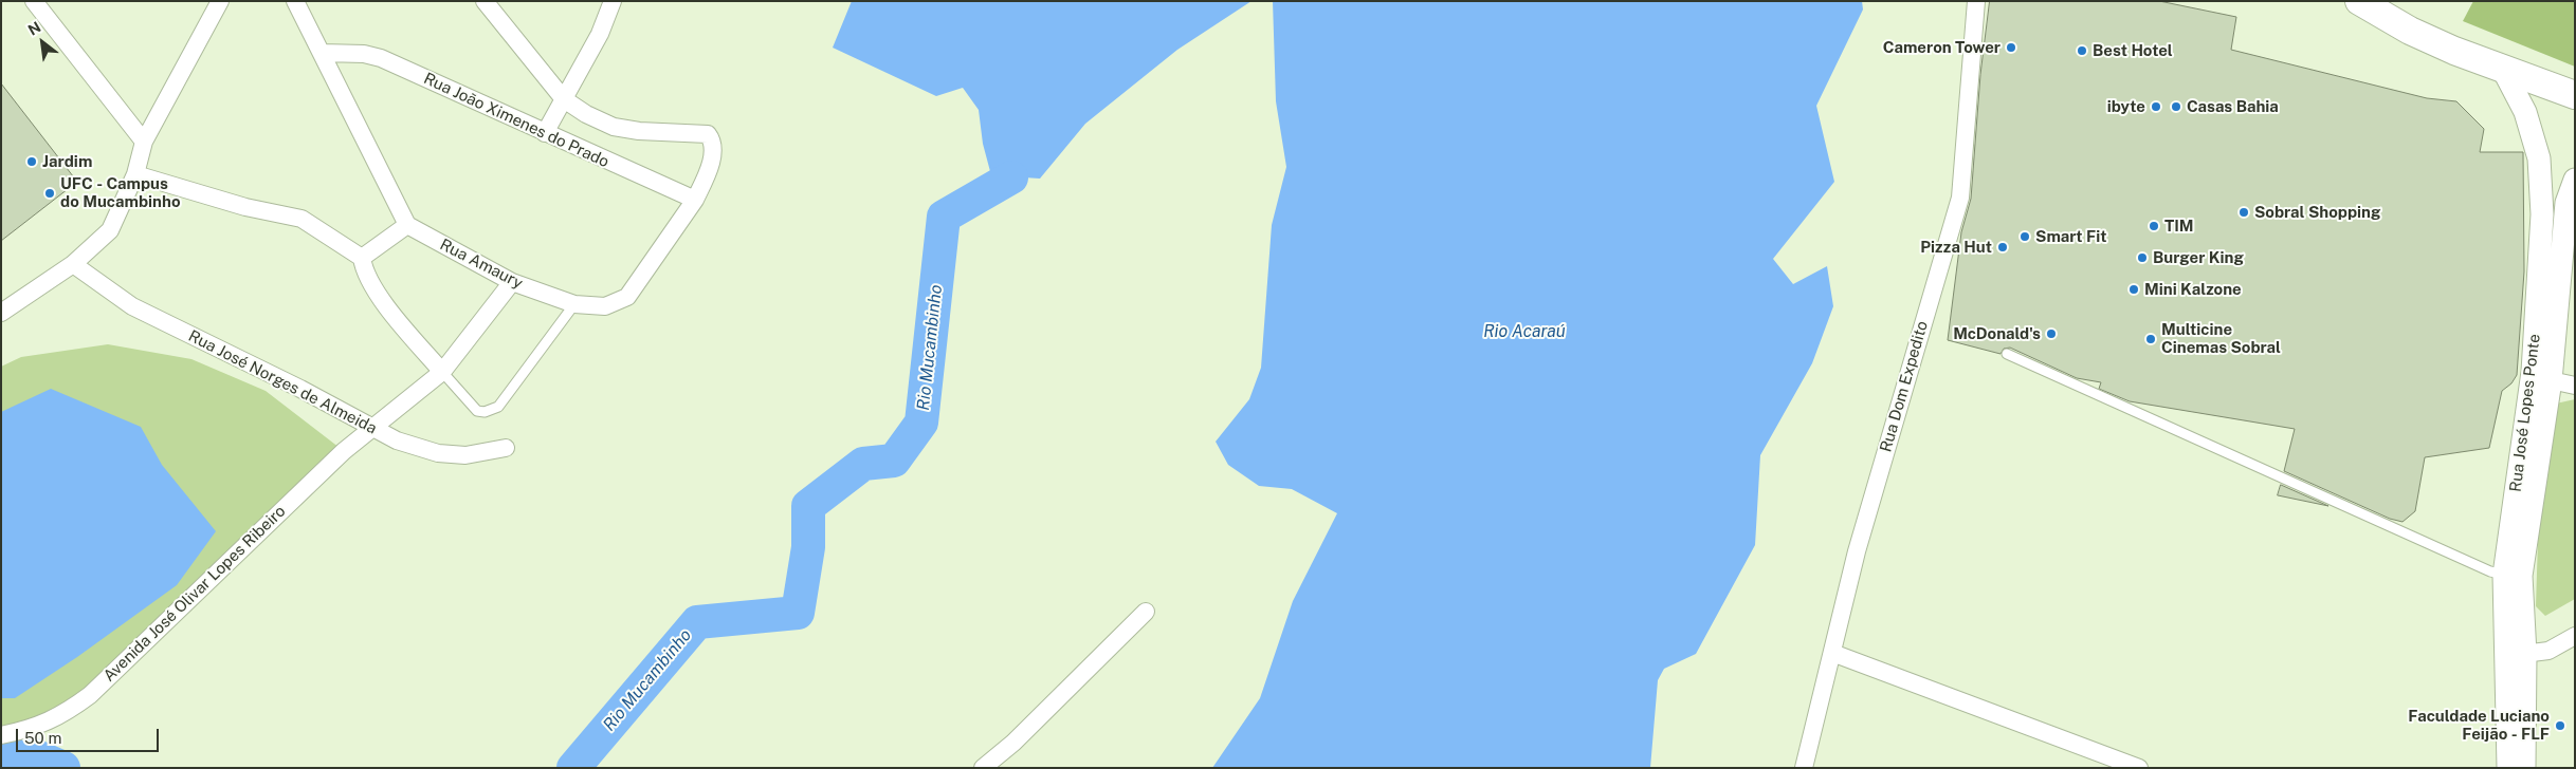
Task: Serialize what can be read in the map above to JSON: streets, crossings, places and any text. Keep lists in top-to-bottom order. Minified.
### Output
{"streets":{"street":["Rua João Ximenes do Prado","Rua Amaury","Rua José Norges de Almeida","Rua Dom Expedito","Rua José Lopes Ponte","Avenida José Olivar Lopes Ribeiro"]},"crossings":[["Rua João Ximenes do Prado","Rua Amaury"],["Rua Amaury","Avenida José Olivar Lopes Ribeiro"],["Rua José Norges de Almeida","Avenida José Olivar Lopes Ribeiro"]],"water":["Rio Acaraú","Rio Mucambinho"],"places":["Cameron Tower","Best Hotel","ibyte","Casas Bahia","Jardim","UFC - Campus do Mucambinho","Sobral Shopping","TIM","Smart Fit","Pizza Hut","Burger King","Mini Kalzone","McDonald's","Multicine Cinemas Sobral","Faculdade Luciano Feijão - FLF"],"scale_bar":"50 m","north":"top left"}
